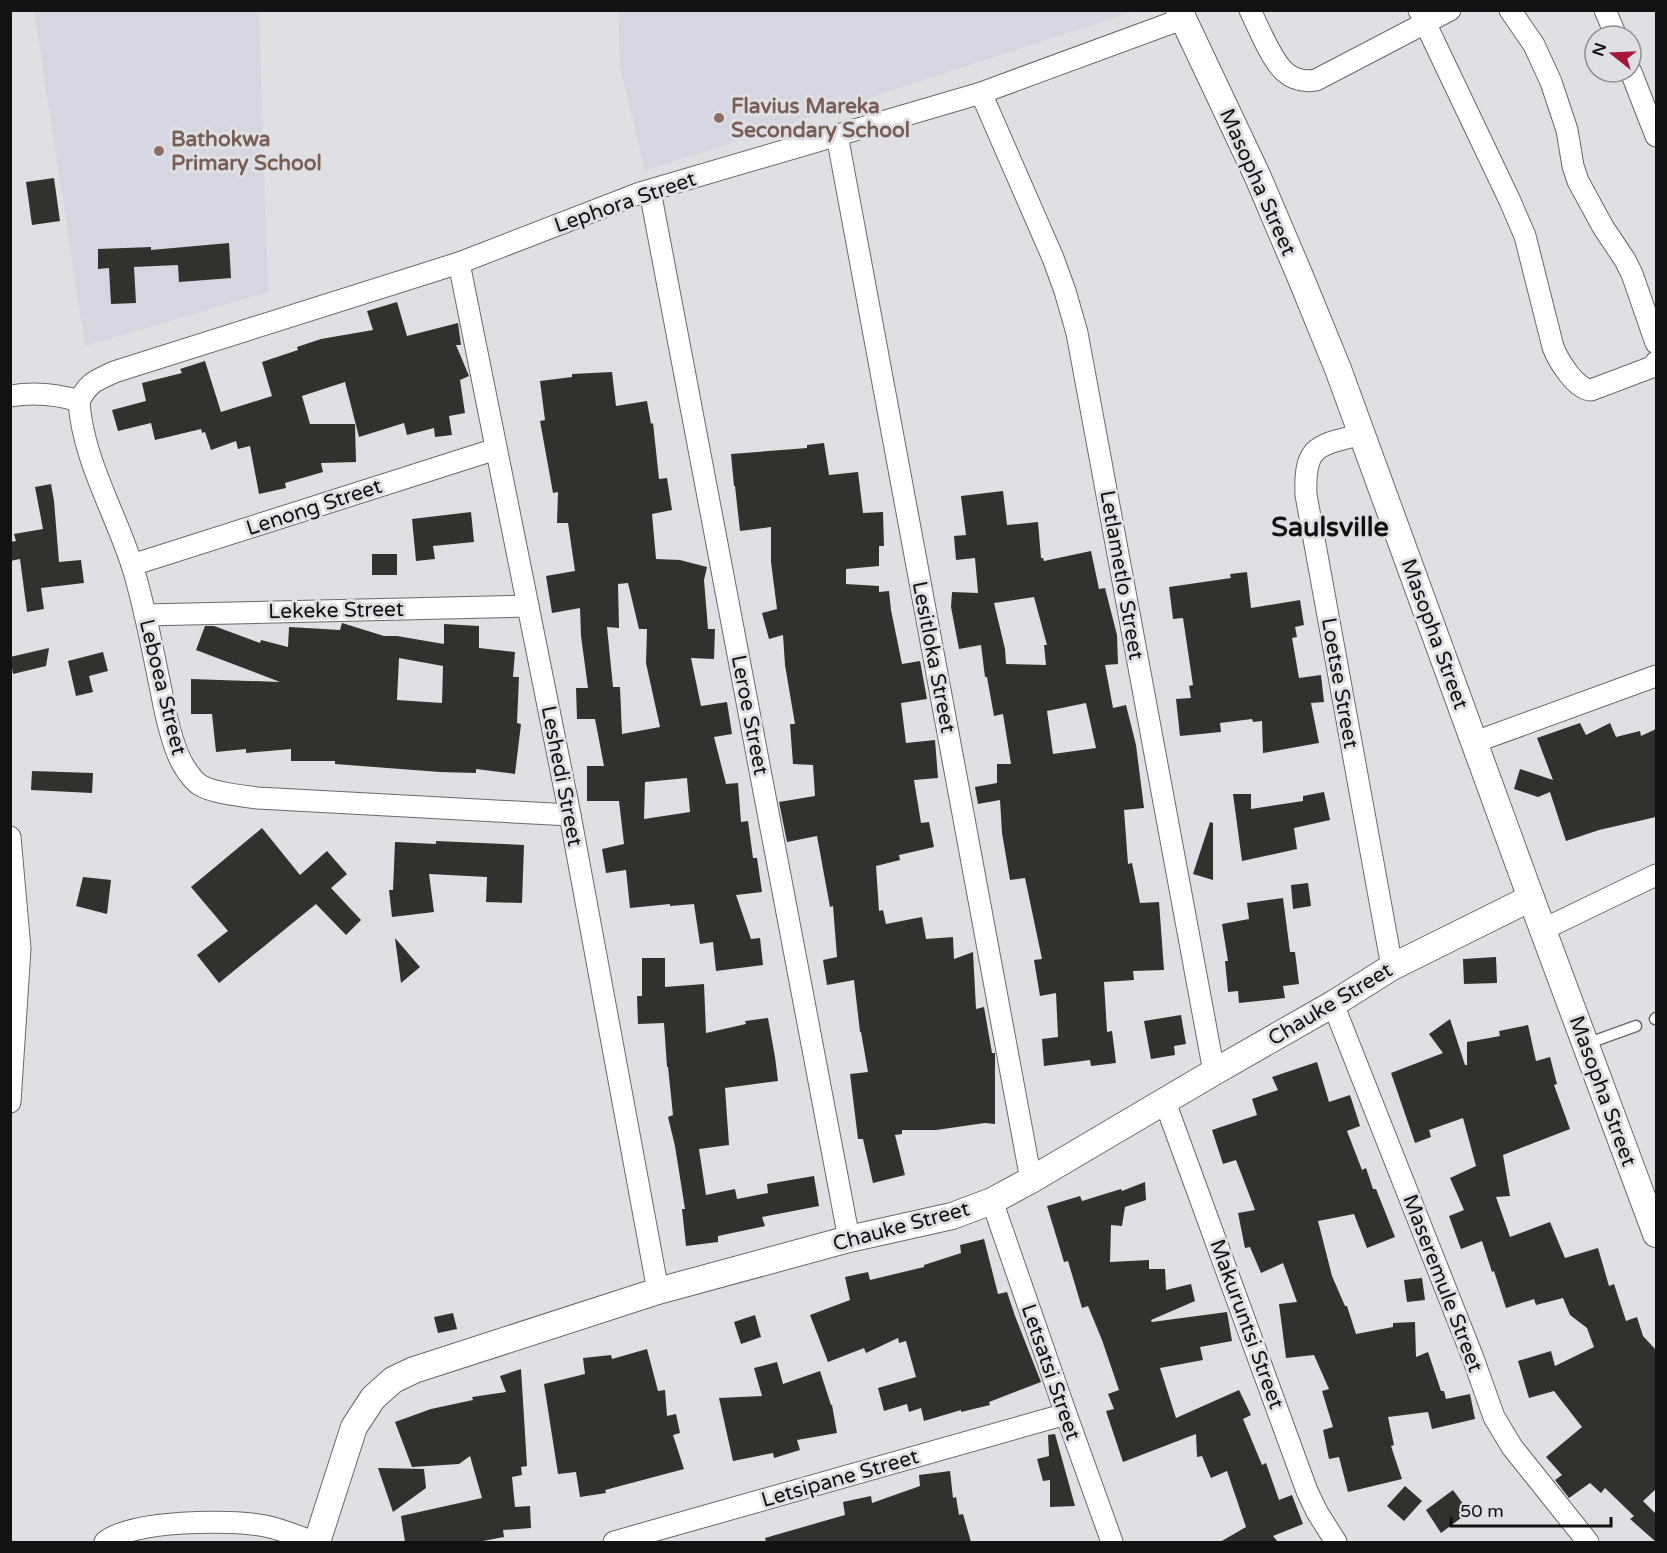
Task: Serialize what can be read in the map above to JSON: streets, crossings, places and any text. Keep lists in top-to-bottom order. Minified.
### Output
{"streets":{"street":["Masopha Street","Lephora Street","Lenong Street","Letlametlo Street","Lekeke Street","Lesitloka Street","Loetse Street","Leboea Street","Leroe Street","Leshedi Street","Chauke Street","Maseremule Street","Makuruntsi Street","Letsatsi Street","Letsipane Street"]},"crossings":[["Masopha Street","Lephora Street"],["Masopha Street","Loetse Street"],["Masopha Street","Chauke Street"],["Lephora Street","Letlametlo Street"],["Lephora Street","Lesitloka Street"],["Lephora Street","Leboea Street"],["Lephora Street","Leroe Street"],["Lephora Street","Leshedi Street"],["Lenong Street","Leboea Street"],["Lenong Street","Leshedi Street"],["Letlametlo Street","Chauke Street"],["Lekeke Street","Leboea Street"],["Lekeke Street","Leshedi Street"],["Lesitloka Street","Chauke Street"],["Loetse Street","Chauke Street"],["Leboea Street","Leshedi Street"],["Leroe Street","Chauke Street"],["Leshedi Street","Chauke Street"],["Chauke Street","Maseremule Street"],["Chauke Street","Makuruntsi Street"],["Chauke Street","Letsatsi Street"],["Letsatsi Street","Letsipane Street"]],"districts":["Saulsville"],"places":["Flavius Mareka Secondary School","Bathokwa Primary School"],"scale_bar":"50 m","north":"left"}
